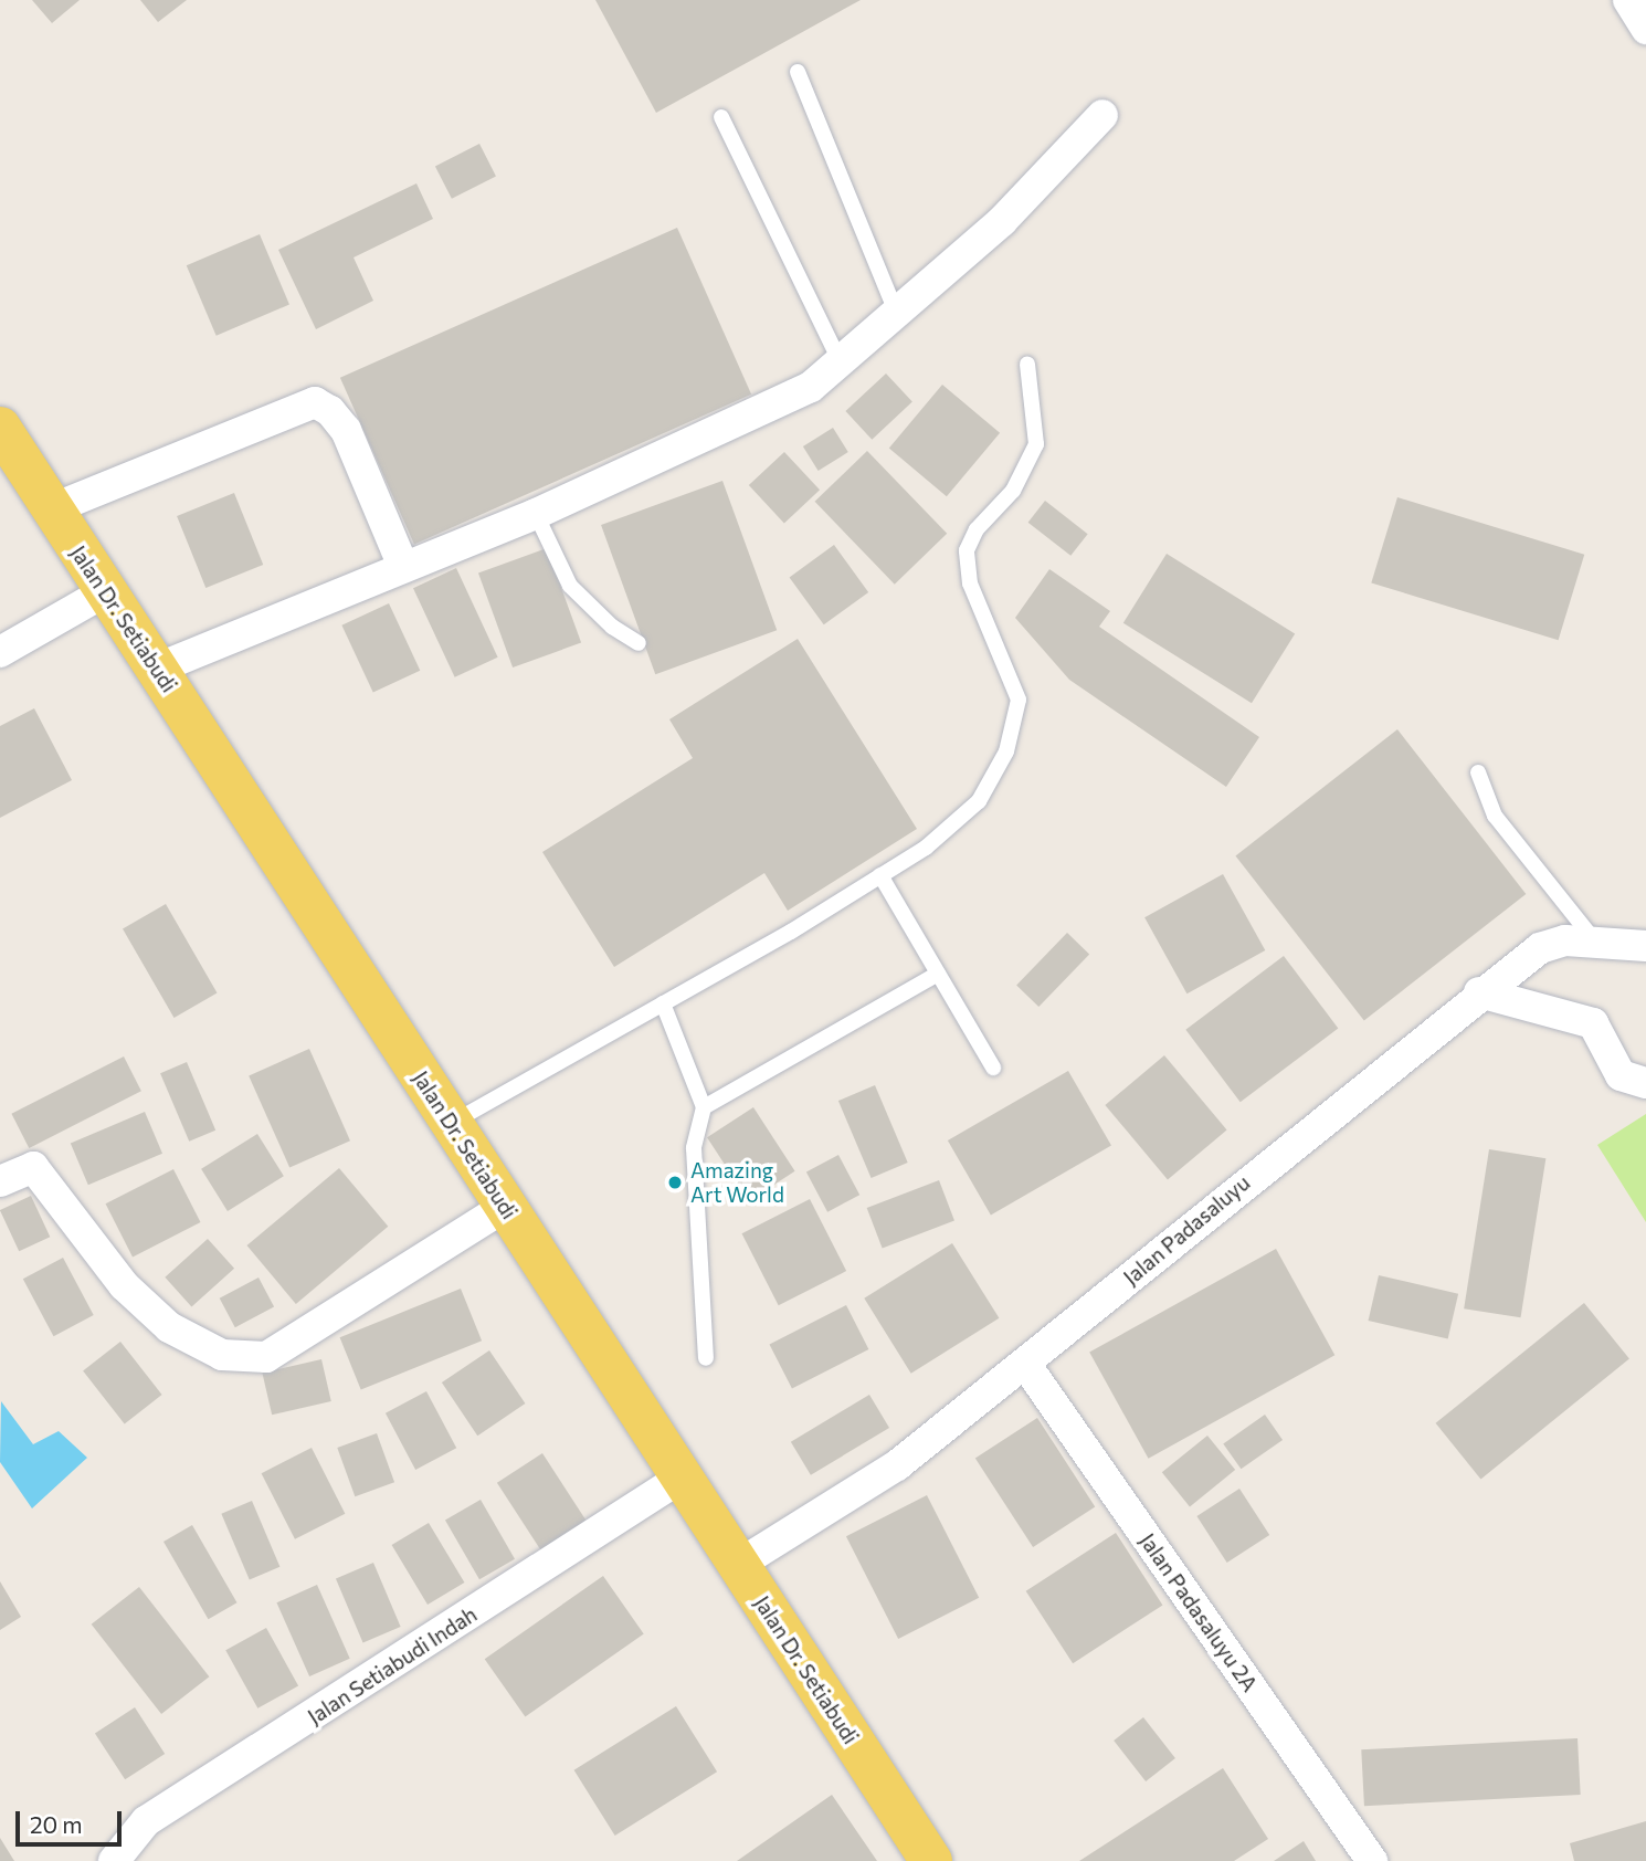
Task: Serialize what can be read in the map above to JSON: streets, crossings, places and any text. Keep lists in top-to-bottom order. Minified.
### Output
{"streets":{"main road":["Jalan Dr. Setiabudi"],"street":["Jalan Padasaluyu","Jalan Padasaluyu 2A","Jalan Setiabudi Indah"]},"crossings":[["Jalan Dr. Setiabudi","Jalan Padasaluyu"],["Jalan Dr. Setiabudi","Jalan Setiabudi Indah"],["Jalan Padasaluyu","Jalan Padasaluyu 2A"]],"places":["Amazing Art World"],"scale_bar":"20 m"}
